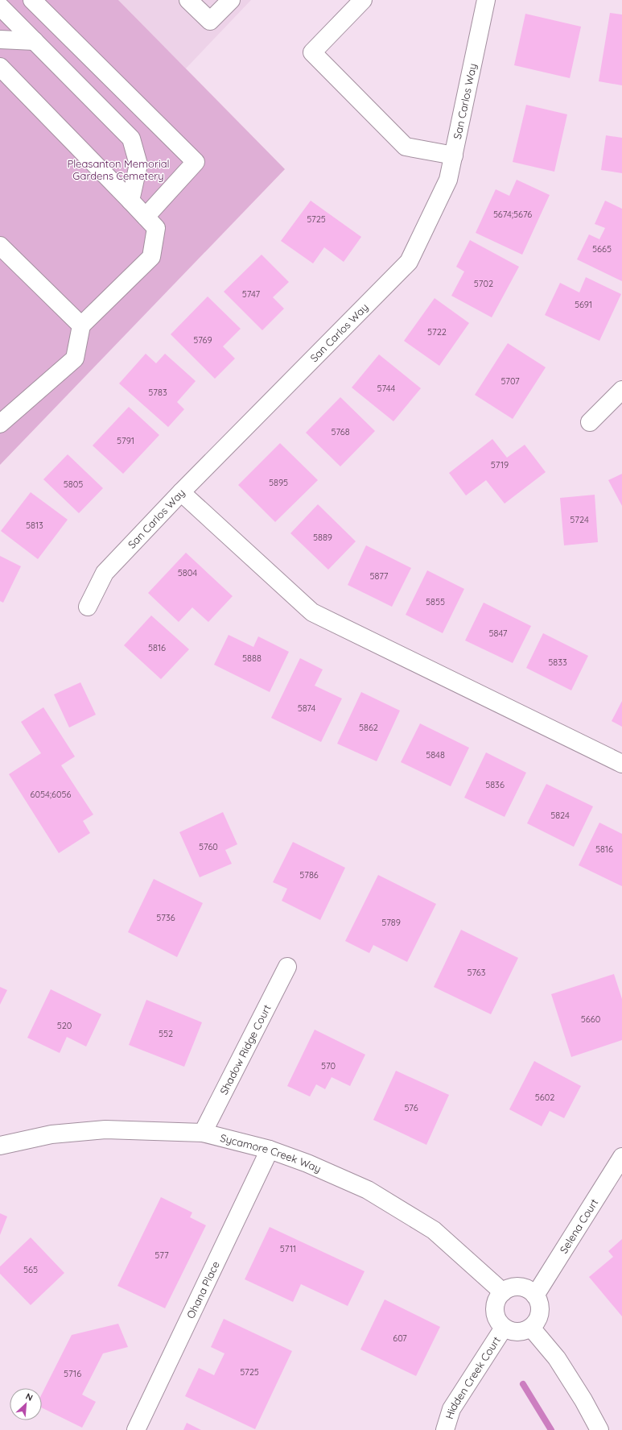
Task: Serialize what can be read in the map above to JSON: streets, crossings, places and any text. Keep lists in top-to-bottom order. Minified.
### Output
{"streets":{"street":["San Carlos Way","Shadow Ridge Court","Sycamore Creek Way","Selena Court","Ohana Place","Hidden Creek Court"]},"crossings":[["Shadow Ridge Court","Sycamore Creek Way"],["Sycamore Creek Way","Selena Court"],["Sycamore Creek Way","Ohana Place"],["Sycamore Creek Way","Hidden Creek Court"],["Selena Court","Hidden Creek Court"]],"parks":["Pleasanton Memorial Gardens Cemetery"],"house_numbers":["5674;5676","5725","5665","5702","5747","5691","5722","5769","5707","5744","5783","5768","5791","5719","5895","5805","5724","5813","5889","5804","5877","5855","5847","5816","5888","5833","5874","5862","5848","5836","6054;6056","5824","5760","5816","5786","5736","5789","5763","5660","520","552","570","5602","576","5711","577","565","607","5725","5716"],"north":"top right"}
